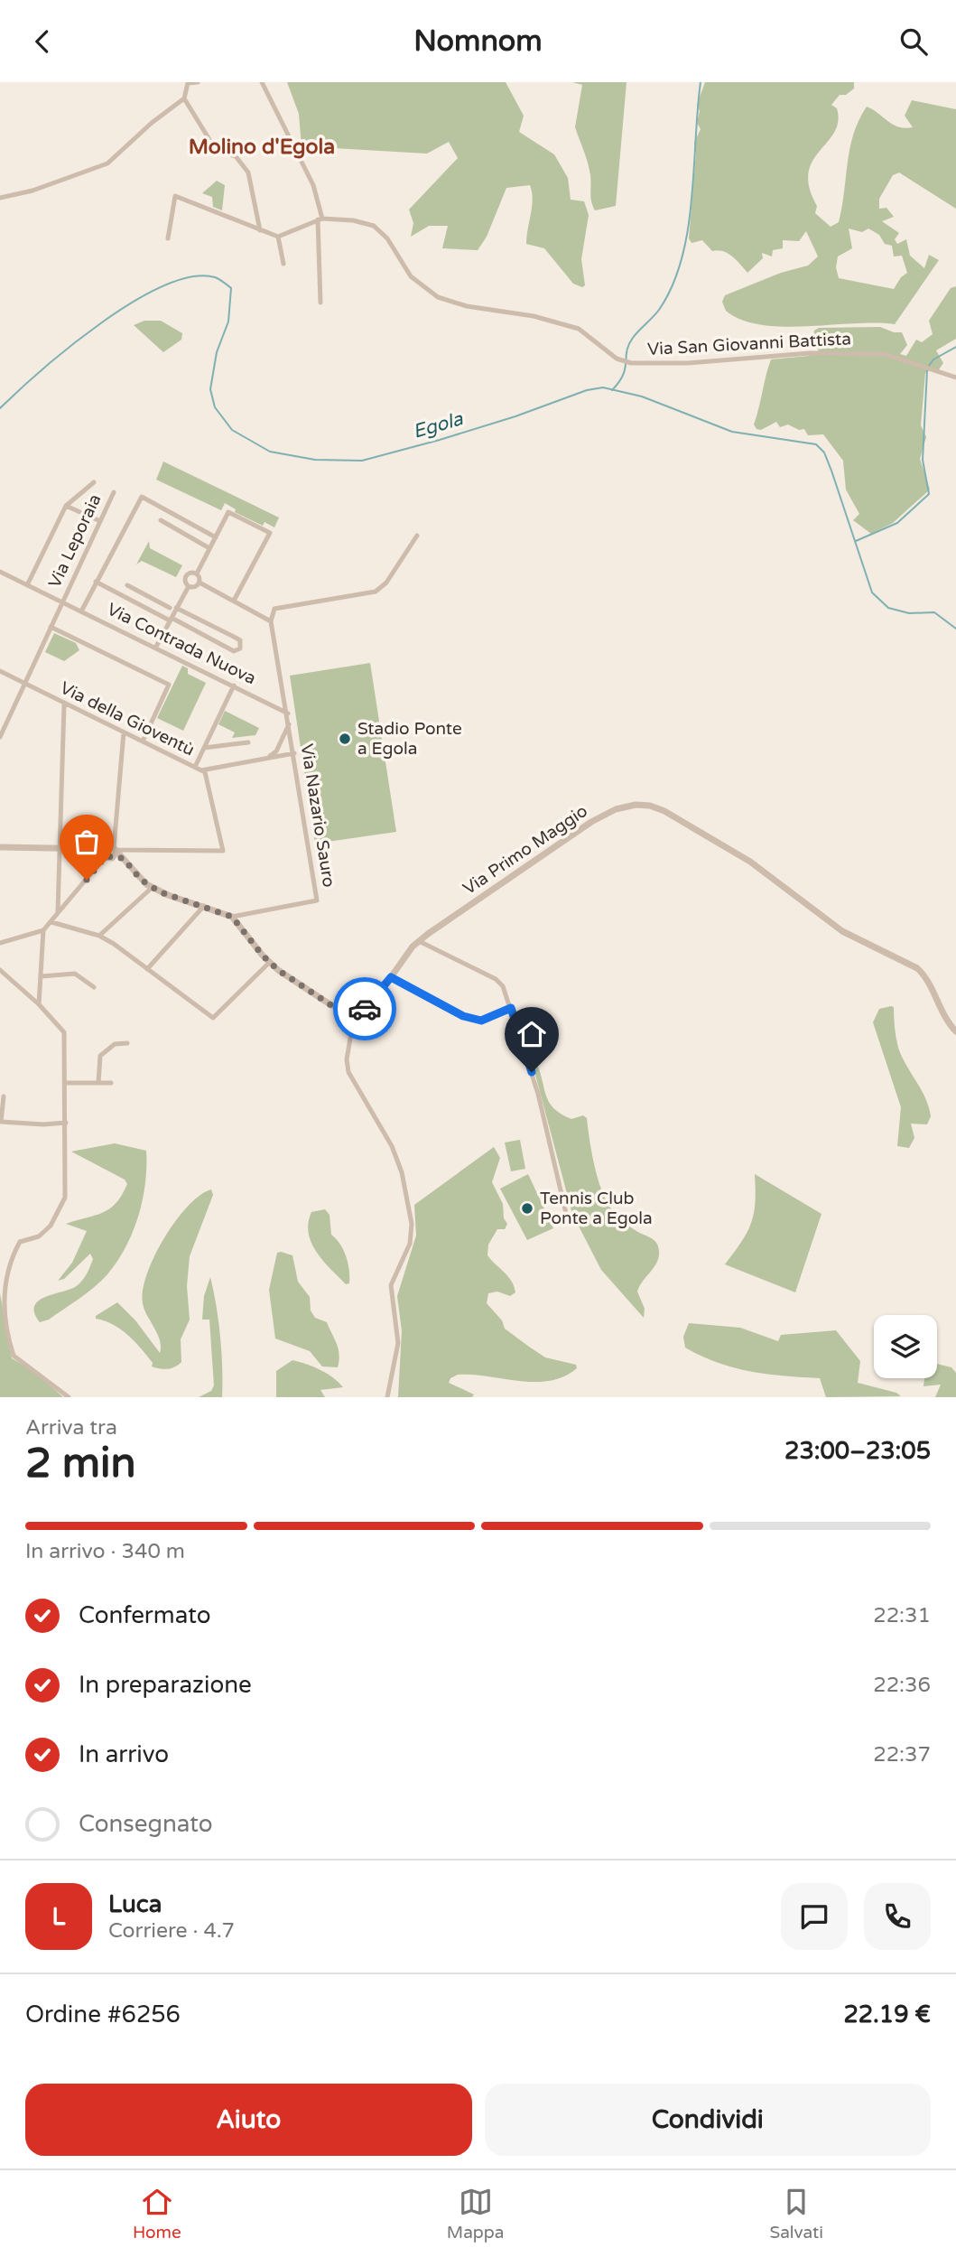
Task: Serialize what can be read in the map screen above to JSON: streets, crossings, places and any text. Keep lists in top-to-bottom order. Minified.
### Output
{"streets":{"street":["Via San Giovanni Battista","Via Leporaia","Via Contrada Nuova","Via della Gioventù","Via Nazario Sauro","Via Primo Maggio"]},"crossings":[["Via Leporaia","Via Contrada Nuova"],["Via Leporaia","Via della Gioventù"],["Via Contrada Nuova","Via Nazario Sauro"]],"districts":["Molino d'Egola"],"water":["Egola"],"places":["Stadio Ponte a Egola","Tennis Club Ponte a Egola"],"page":{"header":"Nomnom","heading":["2 min","Arriva tra","23:00–23:05"],"panel":["Luca","Corriere · 4.7","Ordine #6256","22.19 €"],"bar":"In arrivo · 340 m","list":[["Confermato","22:31"],["In preparazione","22:36"],["In arrivo","22:37"],"Consegnato"],"round":"L","buttons":["Aiuto","Condividi"],"tabs":["Home","Mappa","Salvati"]}}
